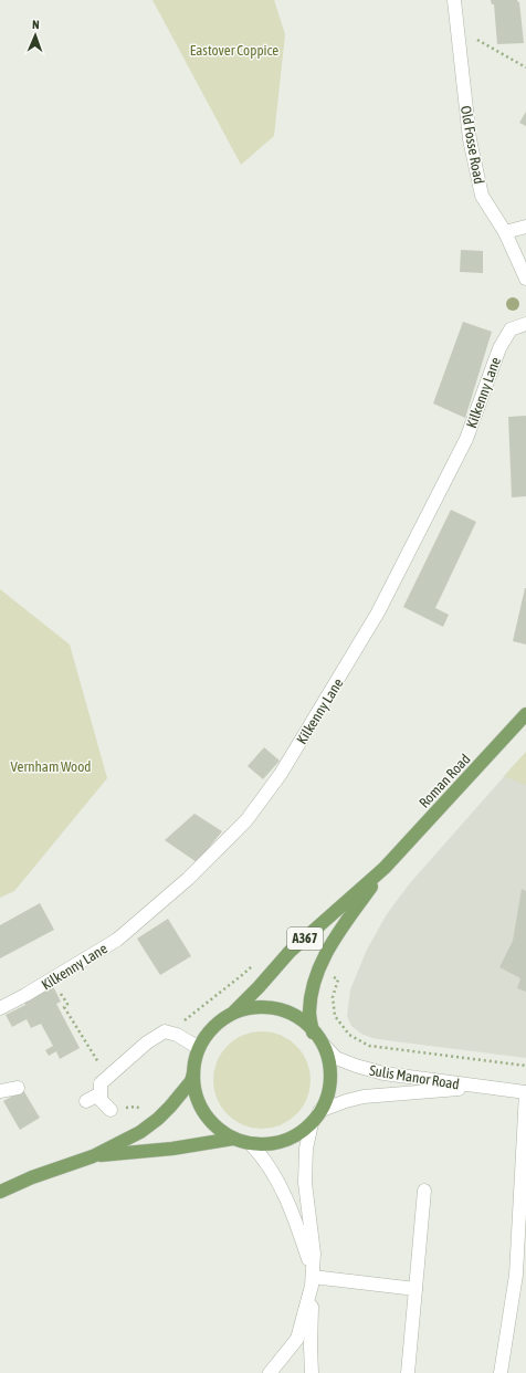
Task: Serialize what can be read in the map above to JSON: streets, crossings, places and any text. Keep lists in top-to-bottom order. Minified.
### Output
{"streets":{"main road":["Roman Road","A367"],"street":["Old Fosse Road","Kilkenny Lane","Sulis Manor Road"]},"crossings":[["Roman Road","Sulis Manor Road"]],"parks":["Eastover Coppice","Vernham Wood"],"north":"top"}
